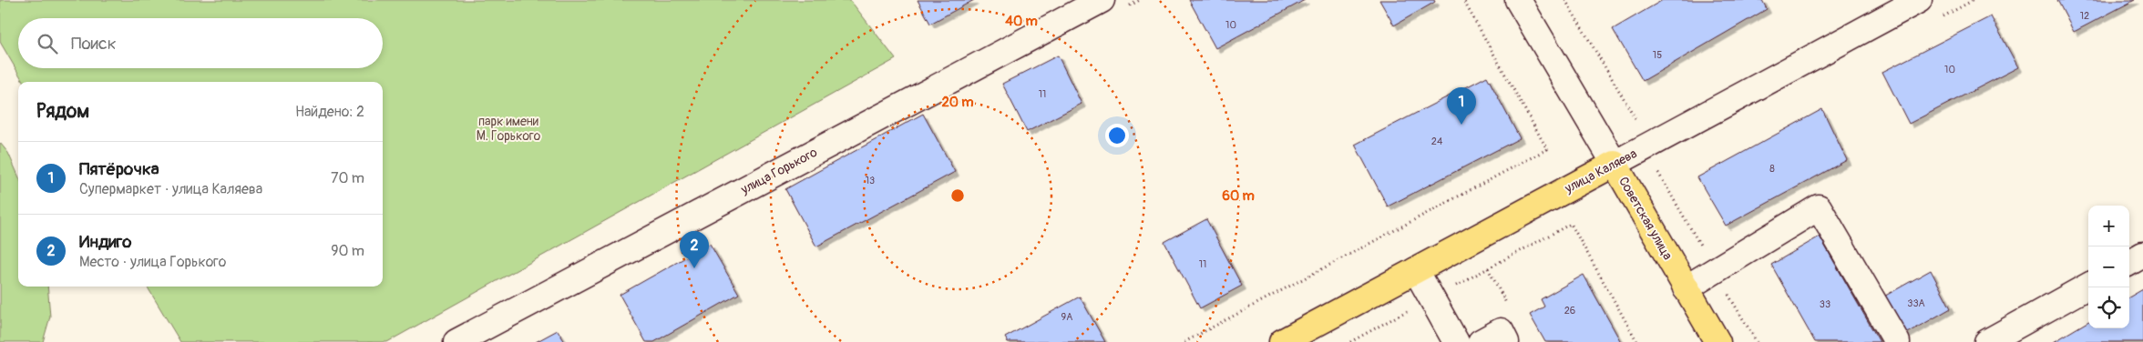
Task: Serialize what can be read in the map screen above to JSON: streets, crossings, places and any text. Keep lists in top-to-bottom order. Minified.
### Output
{"streets":{"main road":["улица Каляева","Советская улица"],"street":["улица Горького"]},"crossings":[["улица Каляева","Советская улица"]],"parks":["парк имени М. Горького"],"house_numbers":["12","10","15","10","11","24","8","13","11","33А","33","26","9А"],"page":{"search":"Поиск","heading":["Рядом","Найдено: 2"],"pins":["1","2"],"list":[{"mark":"1","name":"Пятёрочка","note":"Супермаркет · улица Каляева","value":"70 m"},{"mark":"2","name":"Индиго","note":"Место · улица Горького","value":"90 m"}],"map_buttons":["+","−"]},"rings":["40 m","20 m","60 m"]}
